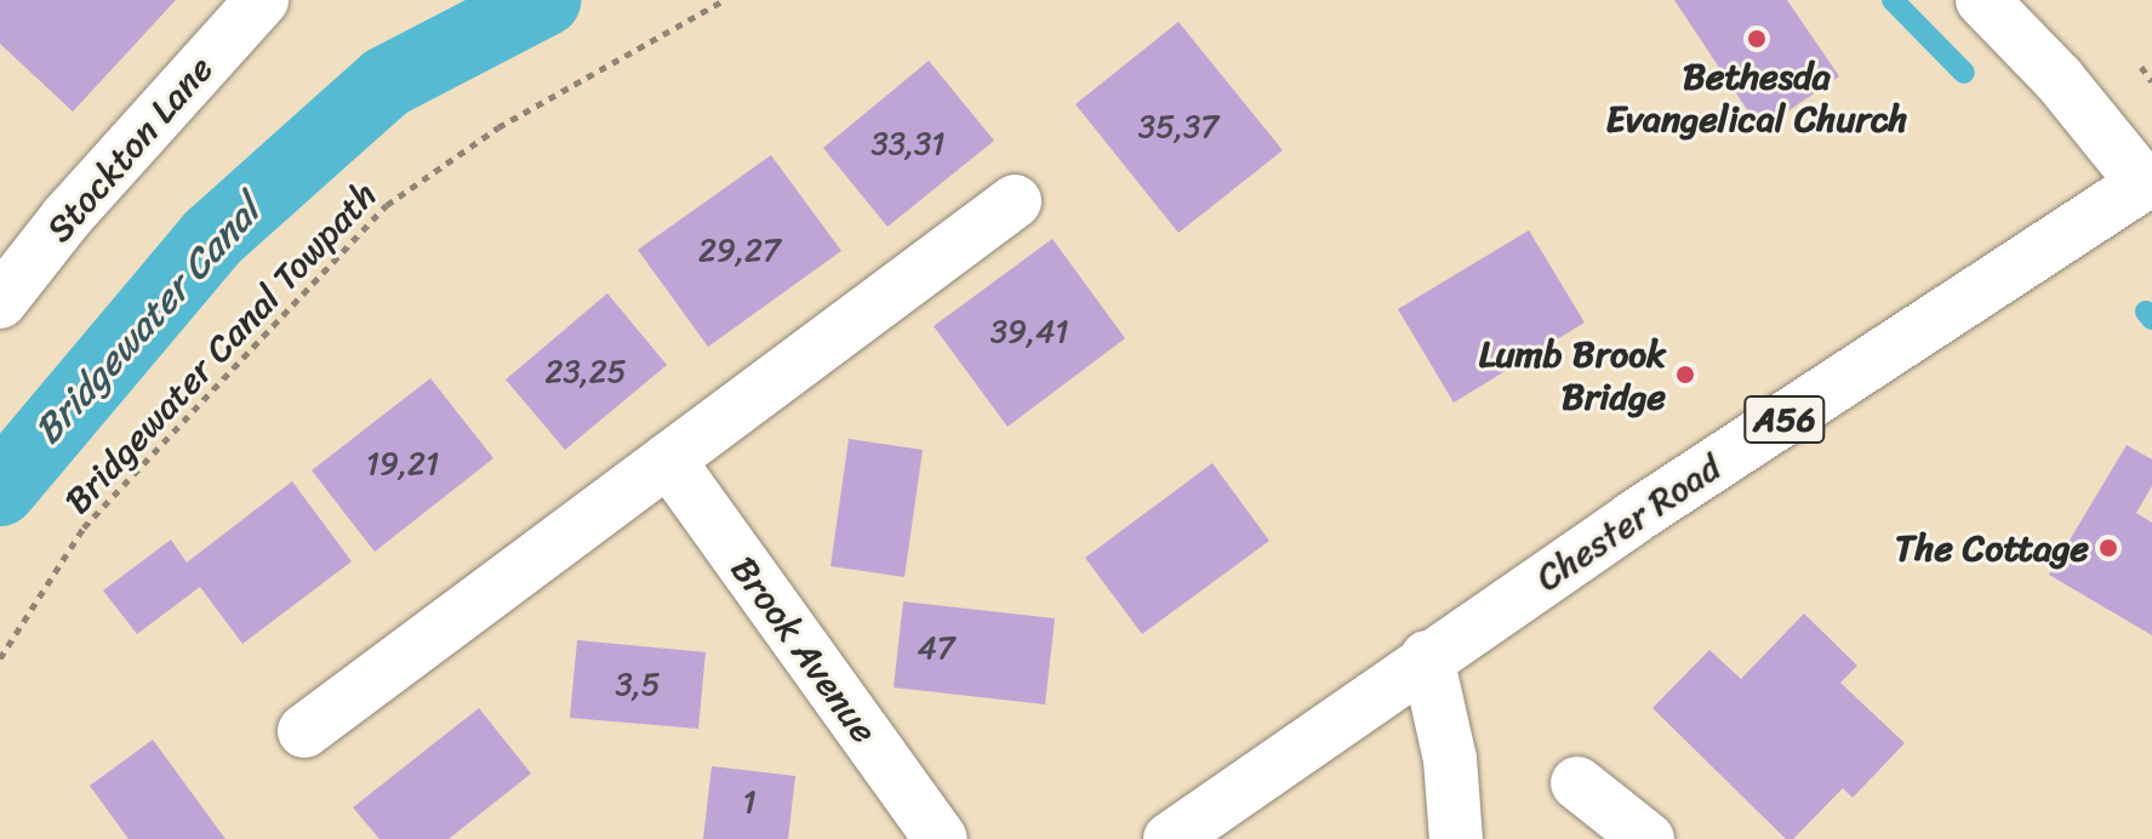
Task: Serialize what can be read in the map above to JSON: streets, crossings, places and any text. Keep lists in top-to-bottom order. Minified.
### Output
{"streets":{"street":["Stockton Lane","A56","Chester Road","Brook Avenue"],"path":["Bridgewater Canal Towpath"]},"water":["Bridgewater Canal"],"places":["Bethesda Evangelical Church","Lumb Brook Bridge","The Cottage"],"house_numbers":["35,37","33,31","29,27","39,41","23,25","19,21","47","3,5","1"]}
